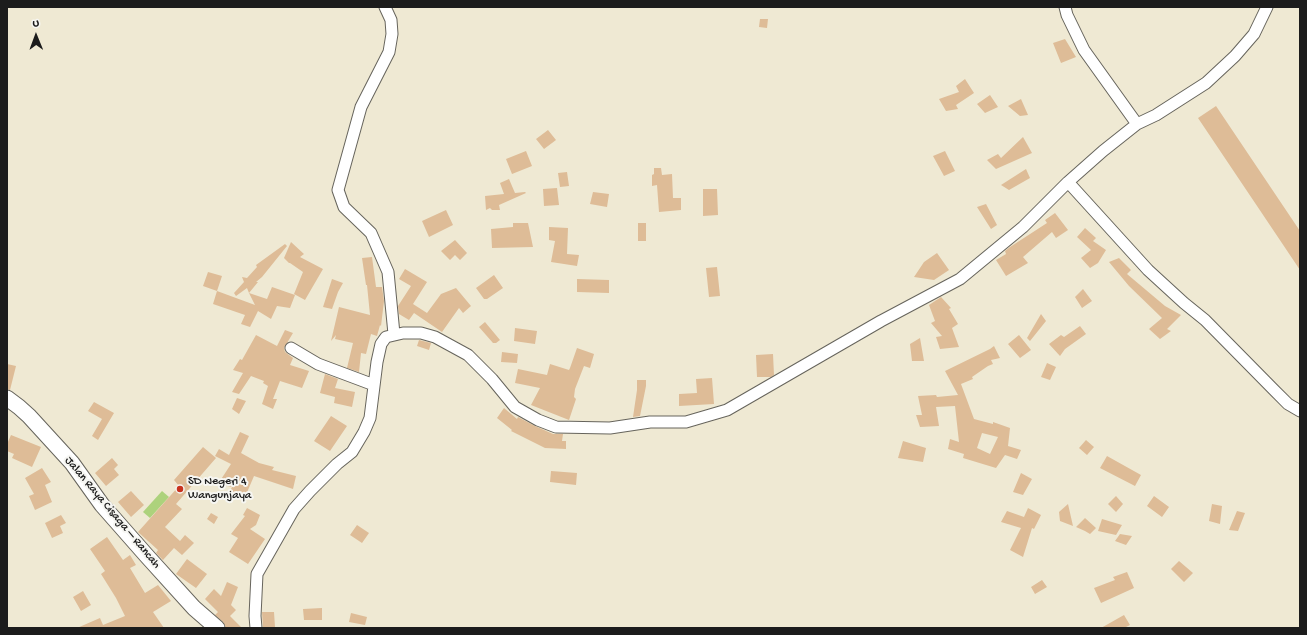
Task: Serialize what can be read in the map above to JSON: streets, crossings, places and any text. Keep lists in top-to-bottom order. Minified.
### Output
{"streets":{"main road":["Jalan Raya Cisaga – Rancah"]},"places":["SD Negeri 4 Wangunjaya"],"north":"top"}
